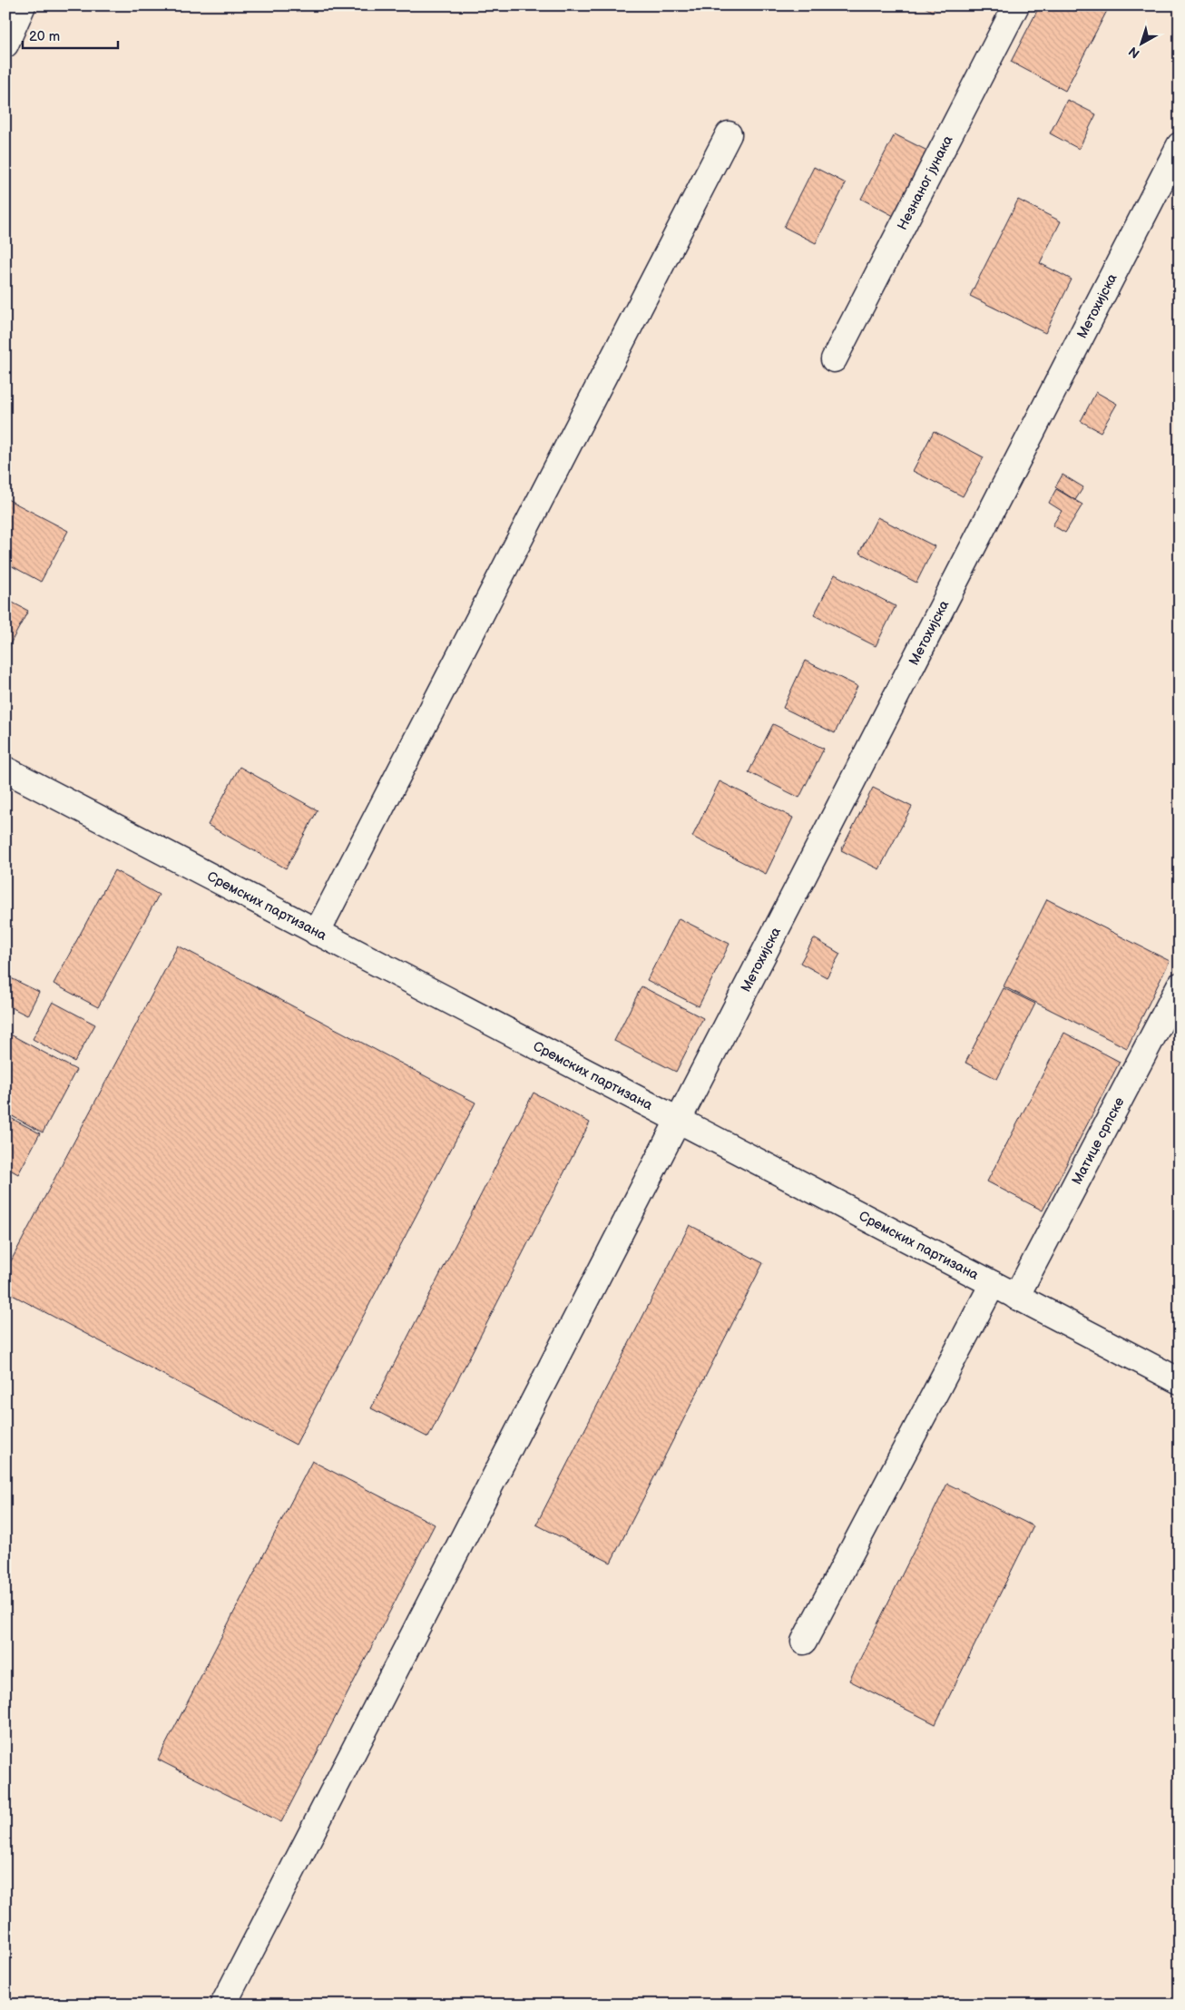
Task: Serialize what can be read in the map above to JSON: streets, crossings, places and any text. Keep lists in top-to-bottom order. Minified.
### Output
{"streets":{"street":["Незнаног јунака","Метохијска","Сремских партизана","Матице српске"]},"crossings":[["Метохијска","Сремских партизана"],["Сремских партизана","Матице српске"]],"scale_bar":"20 m","north":"bottom left"}
